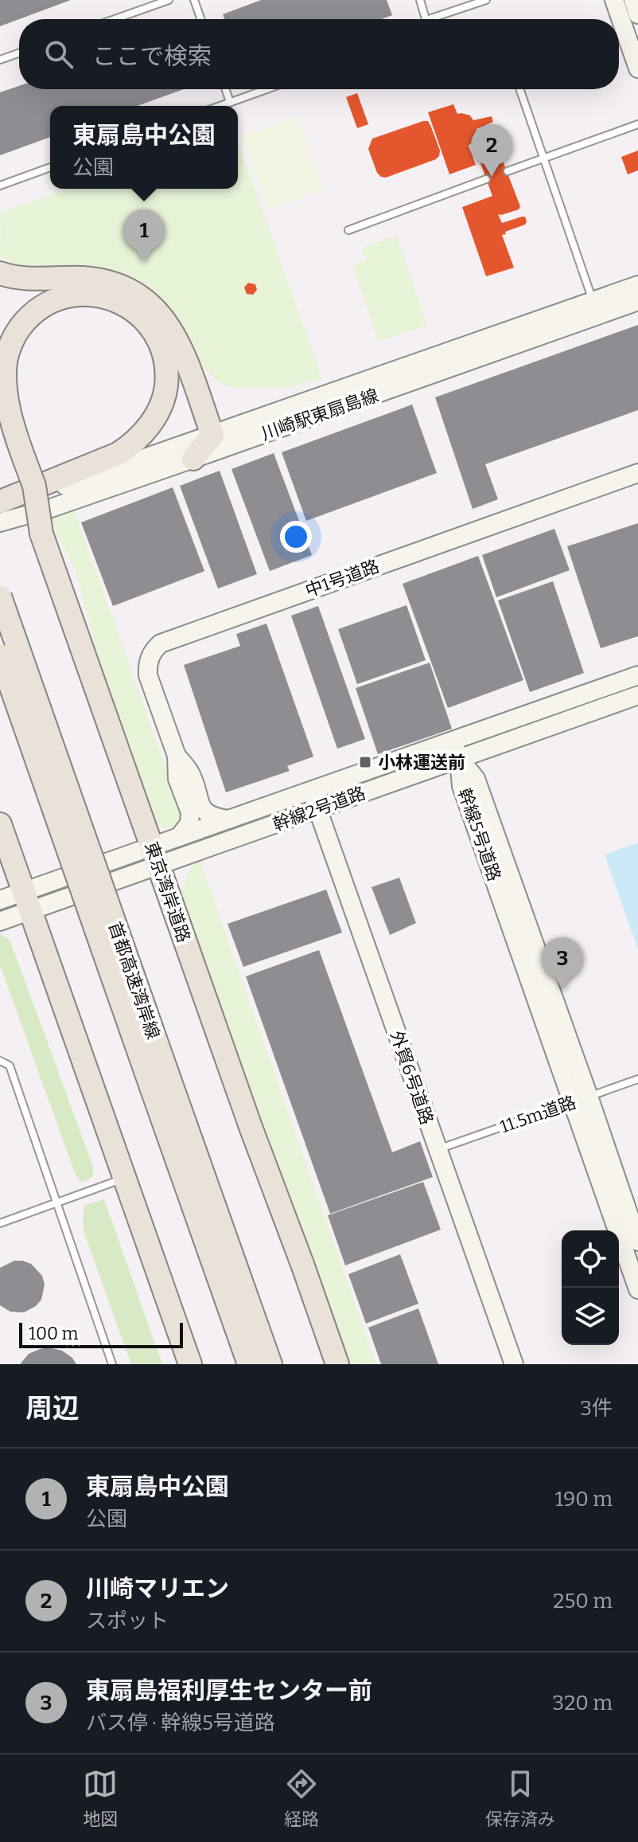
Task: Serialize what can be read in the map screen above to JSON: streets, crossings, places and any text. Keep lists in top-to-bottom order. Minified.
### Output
{"streets":{"highway":["東京湾岸道路","首都高速湾岸線"],"street":["川崎駅東扇島線","中1号道路","幹線2号道路","幹線5号道路","外貿6号道路"],"lane":["11.5m道路"]},"crossings":[["中1号道路","幹線2号道路"],["幹線2号道路","幹線5号道路"],["幹線2号道路","東京湾岸道路"],["幹線2号道路","外貿6号道路"],["幹線5号道路","11.5m道路"],["外貿6号道路","11.5m道路"]],"places":{"transit":["小林運送前"]},"scale_bar":"100 m","page":{"search":"ここで検索","popup":["東扇島中公園","公園"],"pins":["2","1","3"],"scale":"100 m","heading":["周辺","3件"],"list":[{"mark":"1","name":"東扇島中公園","note":"公園","value":"190 m"},{"mark":"2","name":"川崎マリエン","note":"スポット","value":"250 m"},{"mark":"3","name":"東扇島福利厚生センター前","note":"バス停 · 幹線5号道路","value":"320 m"}],"nav":["地図","経路","保存済み"]}}
